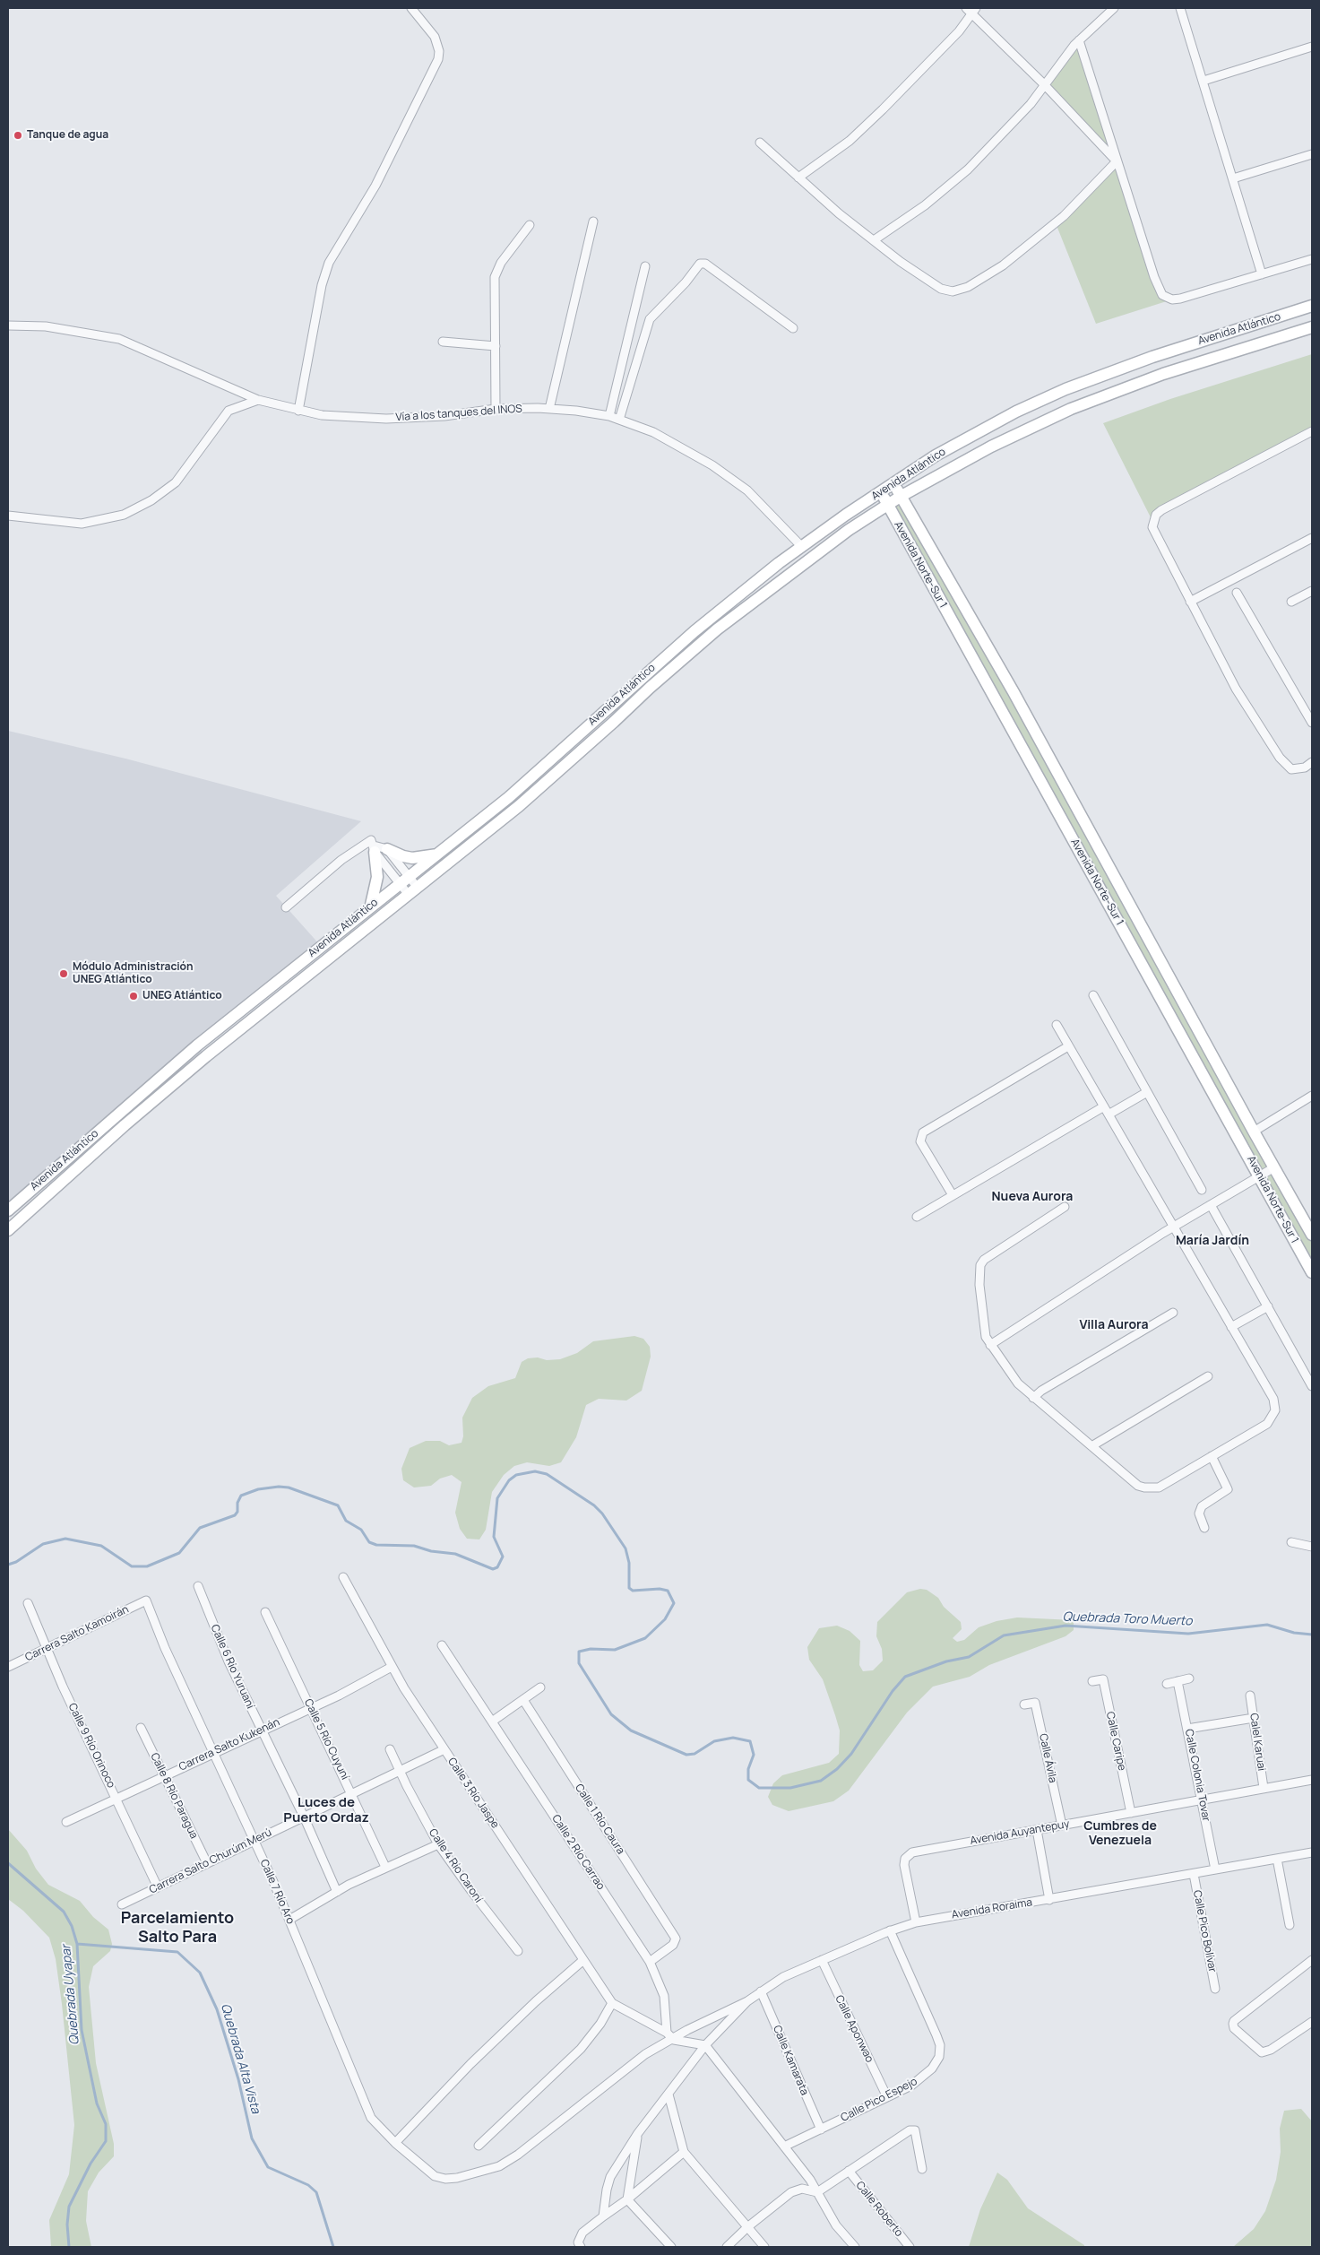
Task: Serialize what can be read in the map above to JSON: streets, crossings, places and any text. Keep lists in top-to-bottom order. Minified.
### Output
{"streets":{"main road":["Avenida Atlántico","Avenida Norte-Sur 1"],"street":["Vía a los tanques del INOS","Carrera Salto Kamoirán","Calle 6 Río Yuruaní","Calle 5 Río Cuyuní","Calle Caripe","Calel Karuai","Carrera Salto Kukenán","Calle 9 Río Orinoco","Calle Ávila","Calle Colonia Tovar","Calle 3 Río Jaspe","Calle 8 Río Paragua","Calle 1 Río Caura","Avenida Auyantepuy","Calle 2 Río Carrao","Carrera Salto Churúm Merú","Calle 4 Río Caroní","Calle 7 Río Aro","Avenida Roraima","Calle Pico Bolívar","Calle Aponwao","Calle Kamarata","Calle Pico Espejo","Calle Roberto"]},"crossings":[["Avenida Atlántico","Vía a los tanques del INOS"],["Avenida Atlántico","Avenida Norte-Sur 1"],["Carrera Salto Kamoirán","Calle 9 Río Orinoco"],["Carrera Salto Kamoirán","Calle 7 Río Aro"],["Calle 6 Río Yuruaní","Carrera Salto Kukenán"],["Calle 6 Río Yuruaní","Carrera Salto Churúm Merú"],["Calle 5 Río Cuyuní","Carrera Salto Kukenán"],["Calle 5 Río Cuyuní","Carrera Salto Churúm Merú"],["Calle Caripe","Avenida Auyantepuy"],["Calel Karuai","Avenida Auyantepuy"],["Carrera Salto Kukenán","Calle 9 Río Orinoco"],["Carrera Salto Kukenán","Calle 3 Río Jaspe"],["Carrera Salto Kukenán","Calle 8 Río Paragua"],["Carrera Salto Kukenán","Calle 7 Río Aro"],["Calle 9 Río Orinoco","Carrera Salto Churúm Merú"],["Calle Ávila","Avenida Auyantepuy"],["Calle Colonia Tovar","Avenida Auyantepuy"],["Calle Colonia Tovar","Avenida Roraima"],["Calle 3 Río Jaspe","Carrera Salto Churúm Merú"],["Calle 8 Río Paragua","Carrera Salto Churúm Merú"],["Calle 1 Río Caura","Calle 2 Río Carrao"],["Avenida Auyantepuy","Avenida Roraima"],["Carrera Salto Churúm Merú","Calle 4 Río Caroní"],["Carrera Salto Churúm Merú","Calle 7 Río Aro"],["Calle 7 Río Aro","Avenida Roraima"],["Avenida Roraima","Calle Pico Bolívar"],["Avenida Roraima","Calle Aponwao"],["Avenida Roraima","Calle Kamarata"],["Avenida Roraima","Calle Pico Espejo"],["Calle Aponwao","Calle Pico Espejo"],["Calle Kamarata","Calle Pico Espejo"]],"districts":["Nueva Aurora","María Jardín","Villa Aurora","Luces de Puerto Ordaz","Cumbres de Venezuela","Parcelamiento Salto Para"],"water":["Quebrada Toro Muerto","Quebrada Uyapar","Quebrada Alta Vista"],"places":["Tanque de agua","Módulo Administración UNEG Atlántico","UNEG Atlántico"]}
